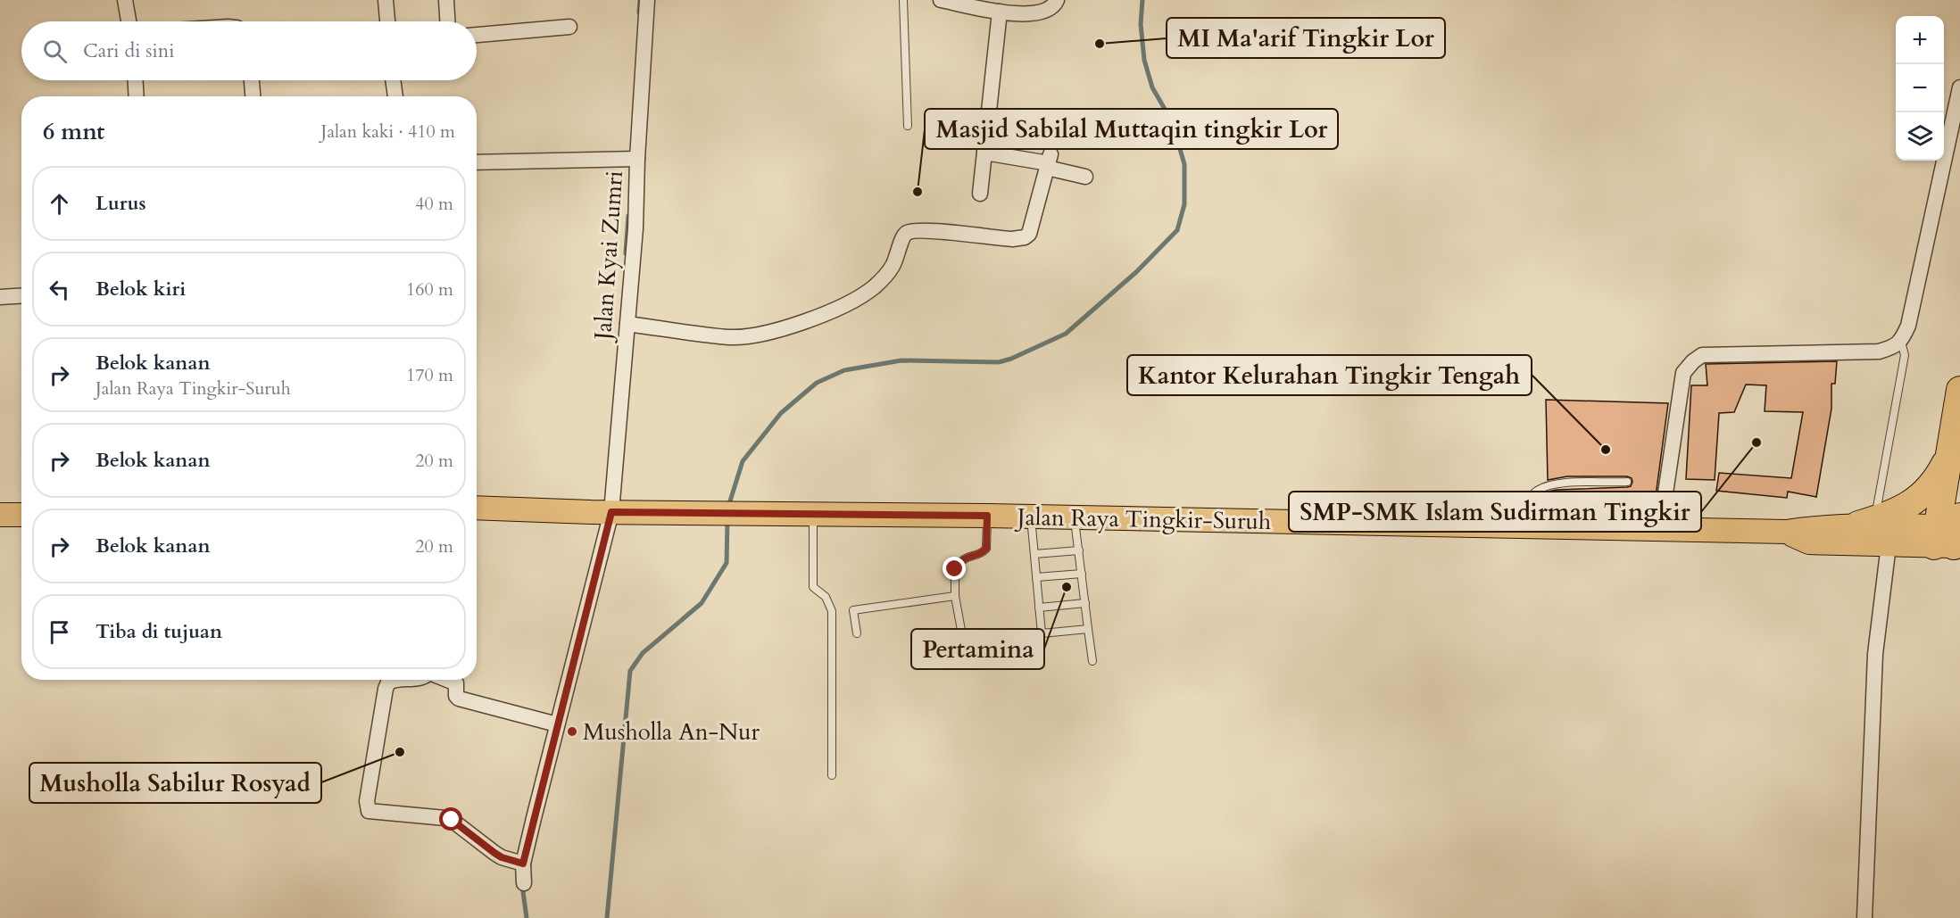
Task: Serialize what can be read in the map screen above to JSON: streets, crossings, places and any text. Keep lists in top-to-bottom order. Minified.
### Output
{"streets":{"main road":["Jalan Raya Tingkir-Suruh"],"street":["Jalan Kyai Zumri"]},"crossings":[["Jalan Kyai Zumri","Jalan Raya Tingkir-Suruh"]],"places":["MI Ma'arif Tingkir Lor","Masjid Sabilal Muttaqin tingkir Lor","SMP-SMK Islam Sudirman Tingkir","Kantor Kelurahan Tingkir Tengah","Pertamina","Musholla An-Nur","Musholla Sabilur Rosyad"],"page":{"map_buttons":["+","−"],"search":"Cari di sini","heading":["6 mnt","Jalan kaki · 410 m"],"list":[["Lurus","40 m"],["Belok kiri","160 m"],["Belok kanan","Jalan Raya Tingkir-Suruh","170 m"],["Belok kanan","20 m"],["Belok kanan","20 m"],"Tiba di tujuan"]}}
